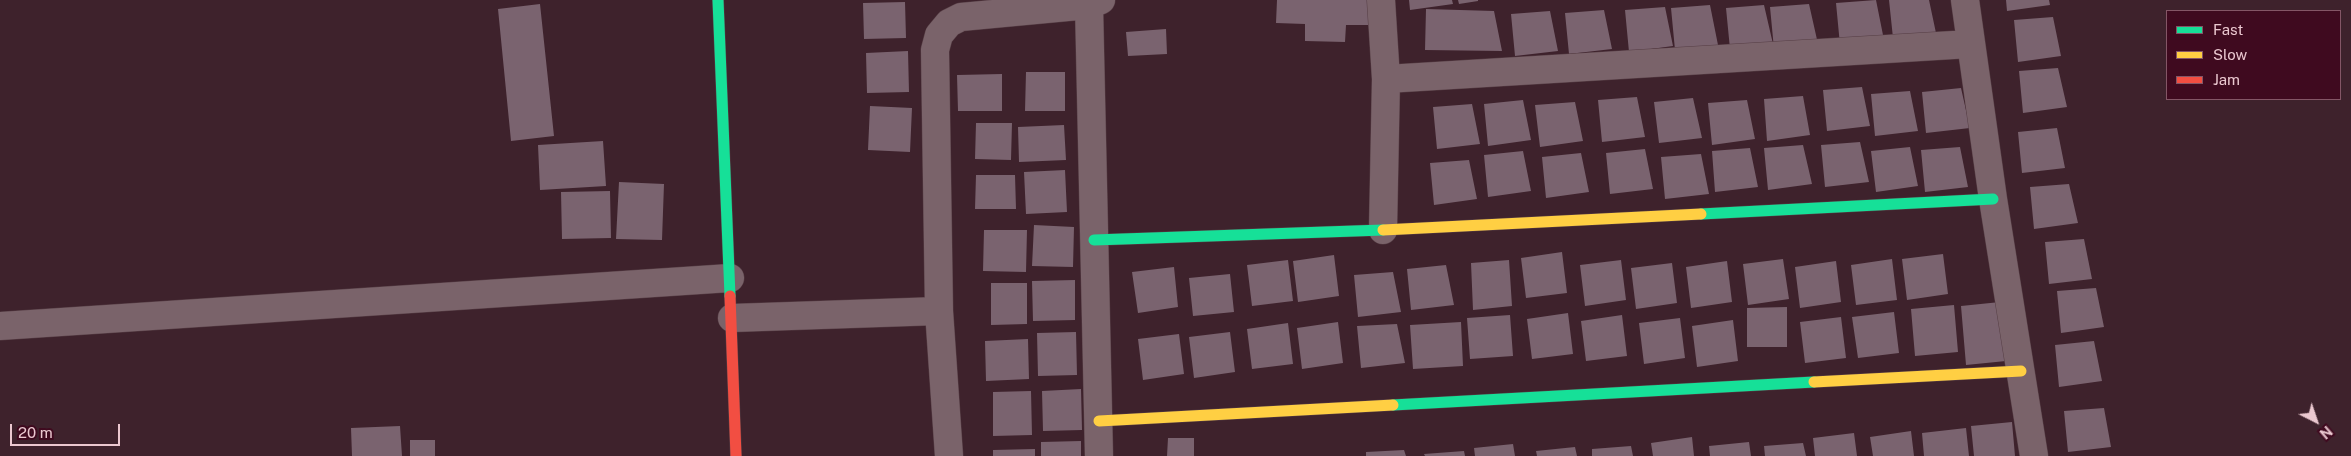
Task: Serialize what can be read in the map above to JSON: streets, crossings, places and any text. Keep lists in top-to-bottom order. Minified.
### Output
{"legend":["Fast","Slow","Jam"],"scale_bar":"20 m","north":"bottom right"}
